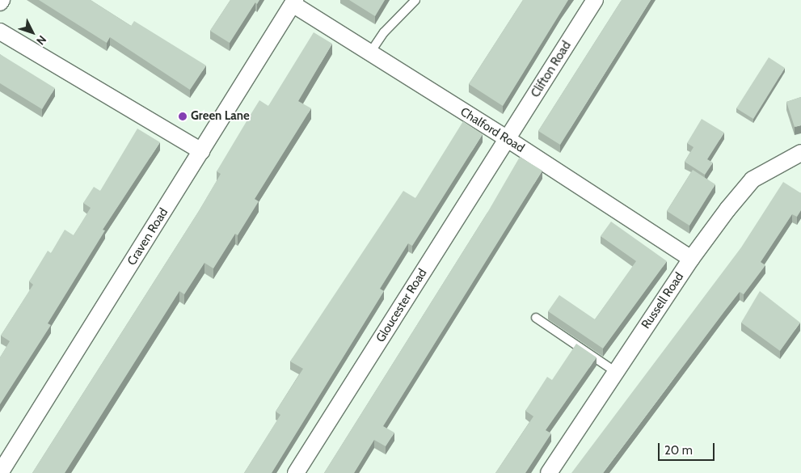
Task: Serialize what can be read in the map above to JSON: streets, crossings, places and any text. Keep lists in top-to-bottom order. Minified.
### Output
{"streets":{"street":["Clifton Road","Chalford Road","Craven Road","Russell Road","Gloucester Road"]},"crossings":[["Clifton Road","Chalford Road"],["Clifton Road","Gloucester Road"],["Chalford Road","Craven Road"],["Chalford Road","Russell Road"],["Chalford Road","Gloucester Road"]],"places":["Green Lane"],"scale_bar":"20 m","north":"bottom right"}
